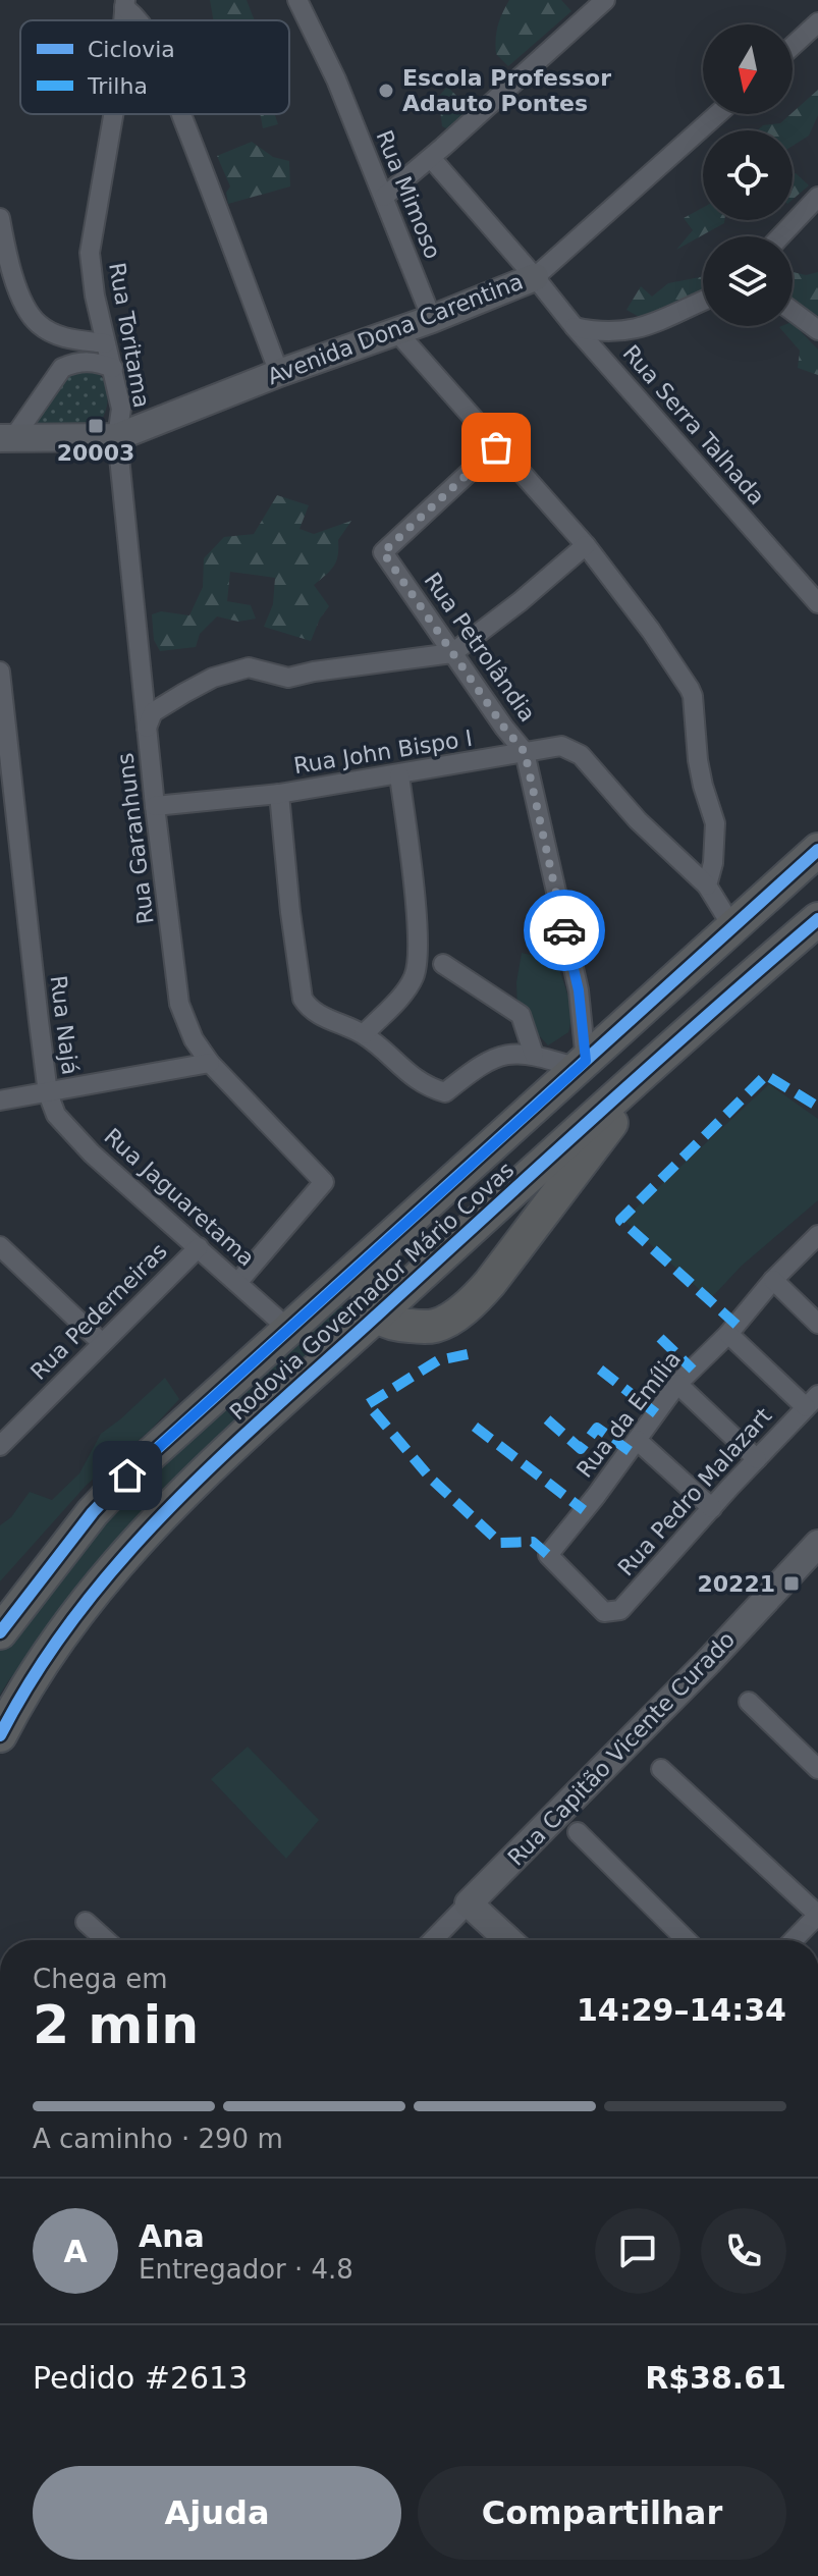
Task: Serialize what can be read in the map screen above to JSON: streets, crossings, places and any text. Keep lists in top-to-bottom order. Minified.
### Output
{"streets":{"highway":["Rodovia Governador Mário Covas"],"street":["Rua Mimoso","Avenida Dona Carentina","Rua Toritama","Rua Serra Talhada","Rua Petrolândia","Rua John Bispo I","Rua Garanhuns","Rua Najá","Rua Jaguaretama","Rua Pederneiras","Rua da Emília","Rua Pedro Malazart","Rua Capitão Vicente Curado"]},"crossings":[["Rua Mimoso","Avenida Dona Carentina"],["Avenida Dona Carentina","Rua Toritama"],["Avenida Dona Carentina","Rua Serra Talhada"],["Avenida Dona Carentina","Rua Garanhuns"],["Rua Toritama","Rua Garanhuns"],["Rua Petrolândia","Rua John Bispo I"],["Rua Petrolândia","Rodovia Governador Mário Covas"],["Rua John Bispo I","Rua Garanhuns"],["Rua John Bispo I","Rodovia Governador Mário Covas"],["Rua Garanhuns","Rua Jaguaretama"],["Rua Najá","Rua Jaguaretama"],["Rua Jaguaretama","Rodovia Governador Mário Covas"],["Rua Jaguaretama","Rua Pederneiras"],["Rua da Emília","Rua Pedro Malazart"]],"places":{"other":["Escola Professor Adauto Pontes"],"transit":["20003","20221"]},"legend":["Ciclovia","Trilha"],"north":"bottom","page":{"heading":["2 min","Chega em","14:29–14:34"],"panel":["Ana","Entregador · 4.8","Pedido #2613","R$38.61"],"bar":"A caminho · 290 m","round":"A","buttons":["Ajuda","Compartilhar"]}}
